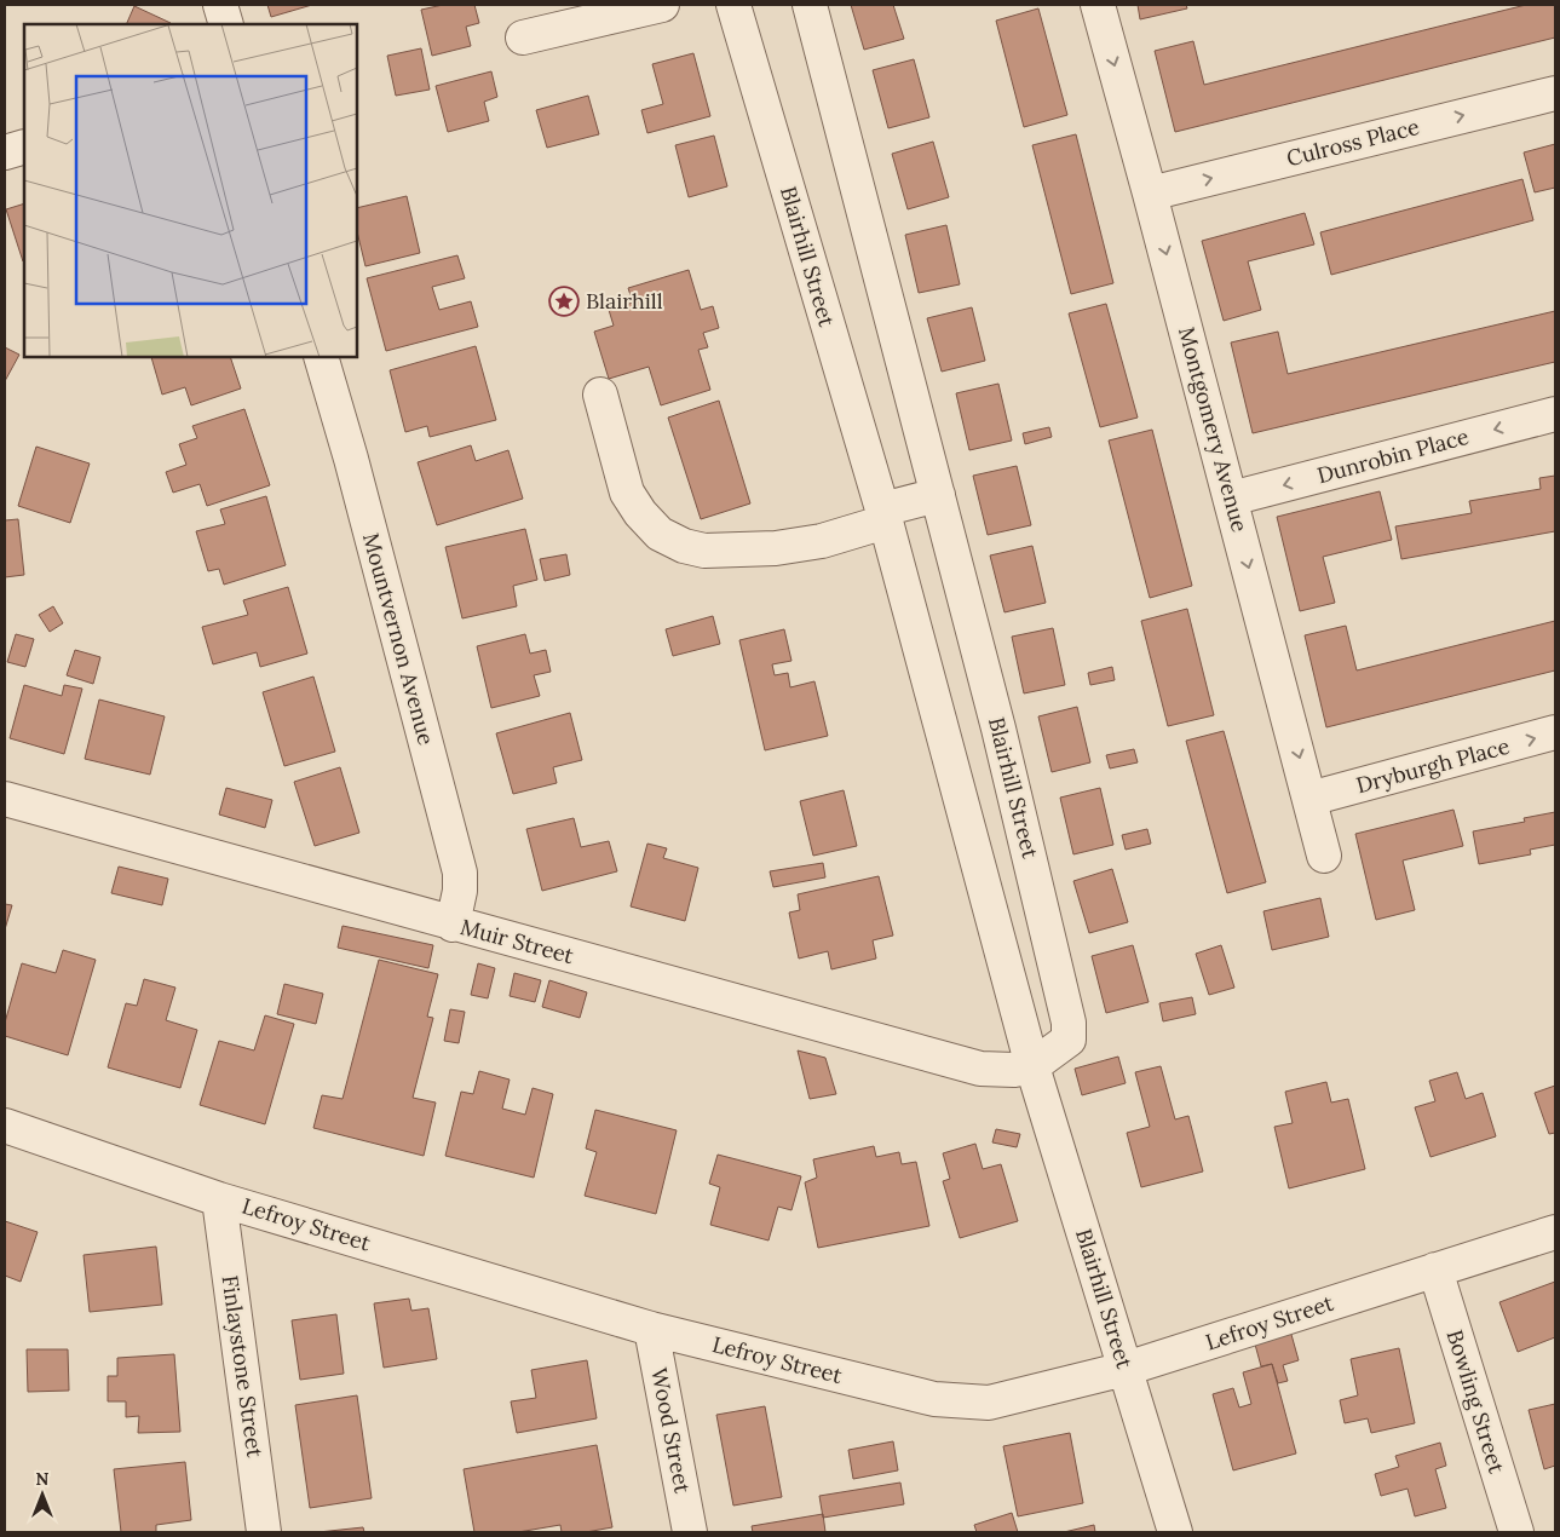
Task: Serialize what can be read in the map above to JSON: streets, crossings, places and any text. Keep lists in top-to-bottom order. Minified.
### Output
{"streets":{"street":["Culross Place","Blairhill Street","Montgomery Avenue","Dunrobin Place","Mountvernon Avenue","Dryburgh Place","Muir Street","Lefroy Street","Finlaystone Street","Bowling Street","Wood Street"]},"crossings":[["Culross Place","Montgomery Avenue"],["Blairhill Street","Muir Street"],["Blairhill Street","Lefroy Street"],["Montgomery Avenue","Dunrobin Place"],["Montgomery Avenue","Dryburgh Place"],["Mountvernon Avenue","Muir Street"],["Lefroy Street","Finlaystone Street"],["Lefroy Street","Bowling Street"],["Lefroy Street","Wood Street"]],"one_way":["Culross Place","Montgomery Avenue","Dunrobin Place","Dryburgh Place"],"places":{"place":["Blairhill"]},"north":"top"}
